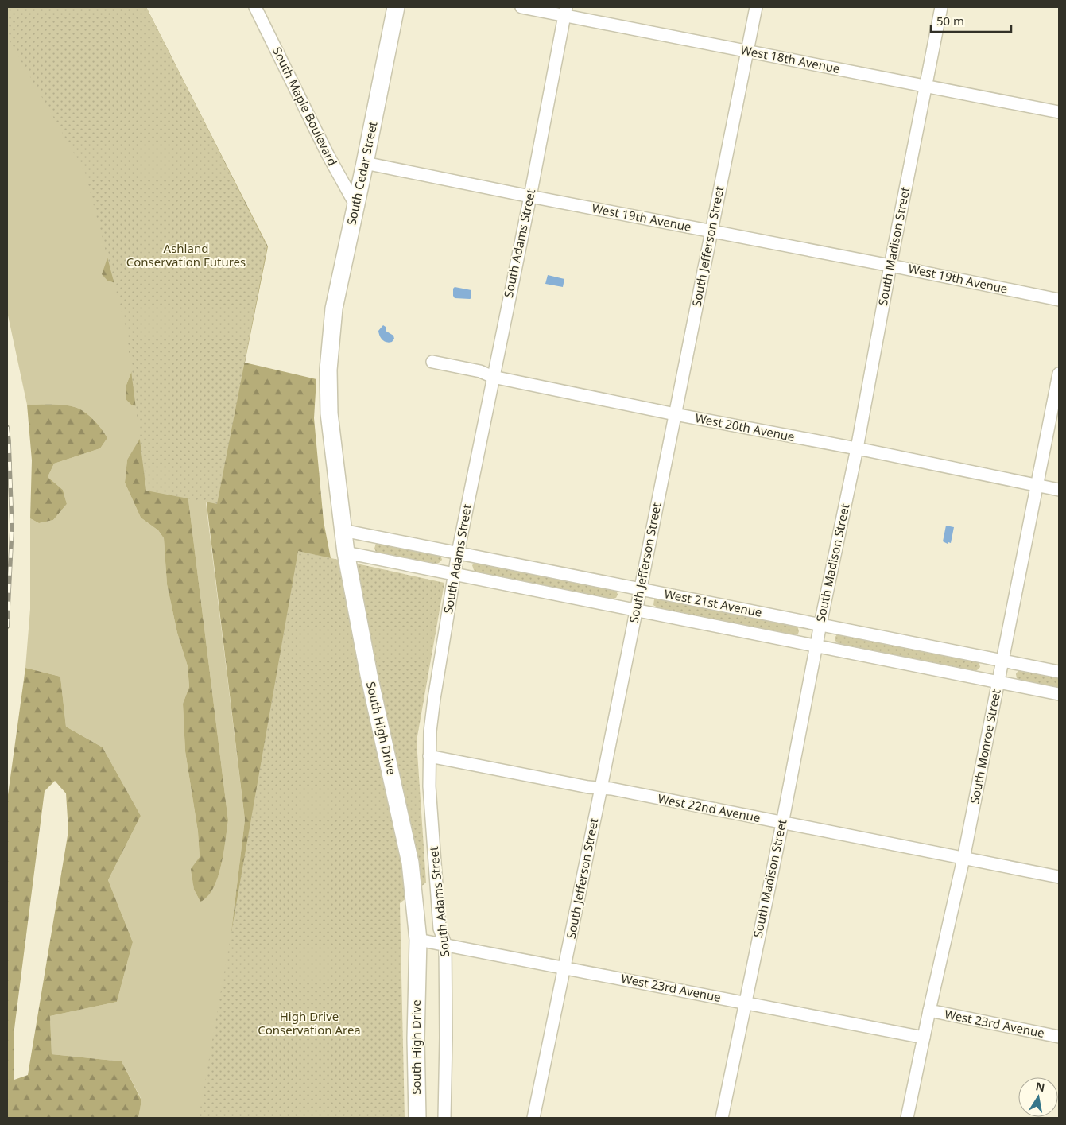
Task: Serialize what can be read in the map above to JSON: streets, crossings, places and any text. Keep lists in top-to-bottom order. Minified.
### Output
{"streets":{"main road":["South Cedar Street","South High Drive"],"street":["West 18th Avenue","South Maple Boulevard","West 19th Avenue","South Adams Street","South Jefferson Street","South Madison Street","West 20th Avenue","West 21st Avenue","South Monroe Street","West 22nd Avenue","West 23rd Avenue"]},"crossings":[["West 18th Avenue","South Adams Street"],["West 18th Avenue","South Jefferson Street"],["West 18th Avenue","South Madison Street"],["South Maple Boulevard","South Cedar Street"],["South Cedar Street","West 19th Avenue"],["South Cedar Street","South High Drive"],["West 19th Avenue","South Adams Street"],["West 19th Avenue","South Jefferson Street"],["West 19th Avenue","South Madison Street"],["South Adams Street","West 20th Avenue"],["South Adams Street","West 21st Avenue"],["South Adams Street","West 22nd Avenue"],["South Adams Street","West 23rd Avenue"],["South Jefferson Street","West 20th Avenue"],["South Jefferson Street","West 21st Avenue"],["South Jefferson Street","West 22nd Avenue"],["South Jefferson Street","West 23rd Avenue"],["South Madison Street","West 20th Avenue"],["South Madison Street","West 21st Avenue"],["South Madison Street","West 22nd Avenue"],["South Madison Street","West 23rd Avenue"],["West 20th Avenue","South Monroe Street"],["West 21st Avenue","South High Drive"],["West 21st Avenue","South Monroe Street"],["South High Drive","West 23rd Avenue"],["South Monroe Street","West 22nd Avenue"],["South Monroe Street","West 23rd Avenue"]],"parks":["Ashland Conservation Futures","High Drive Conservation Area"],"scale_bar":"50 m","north":"top"}
